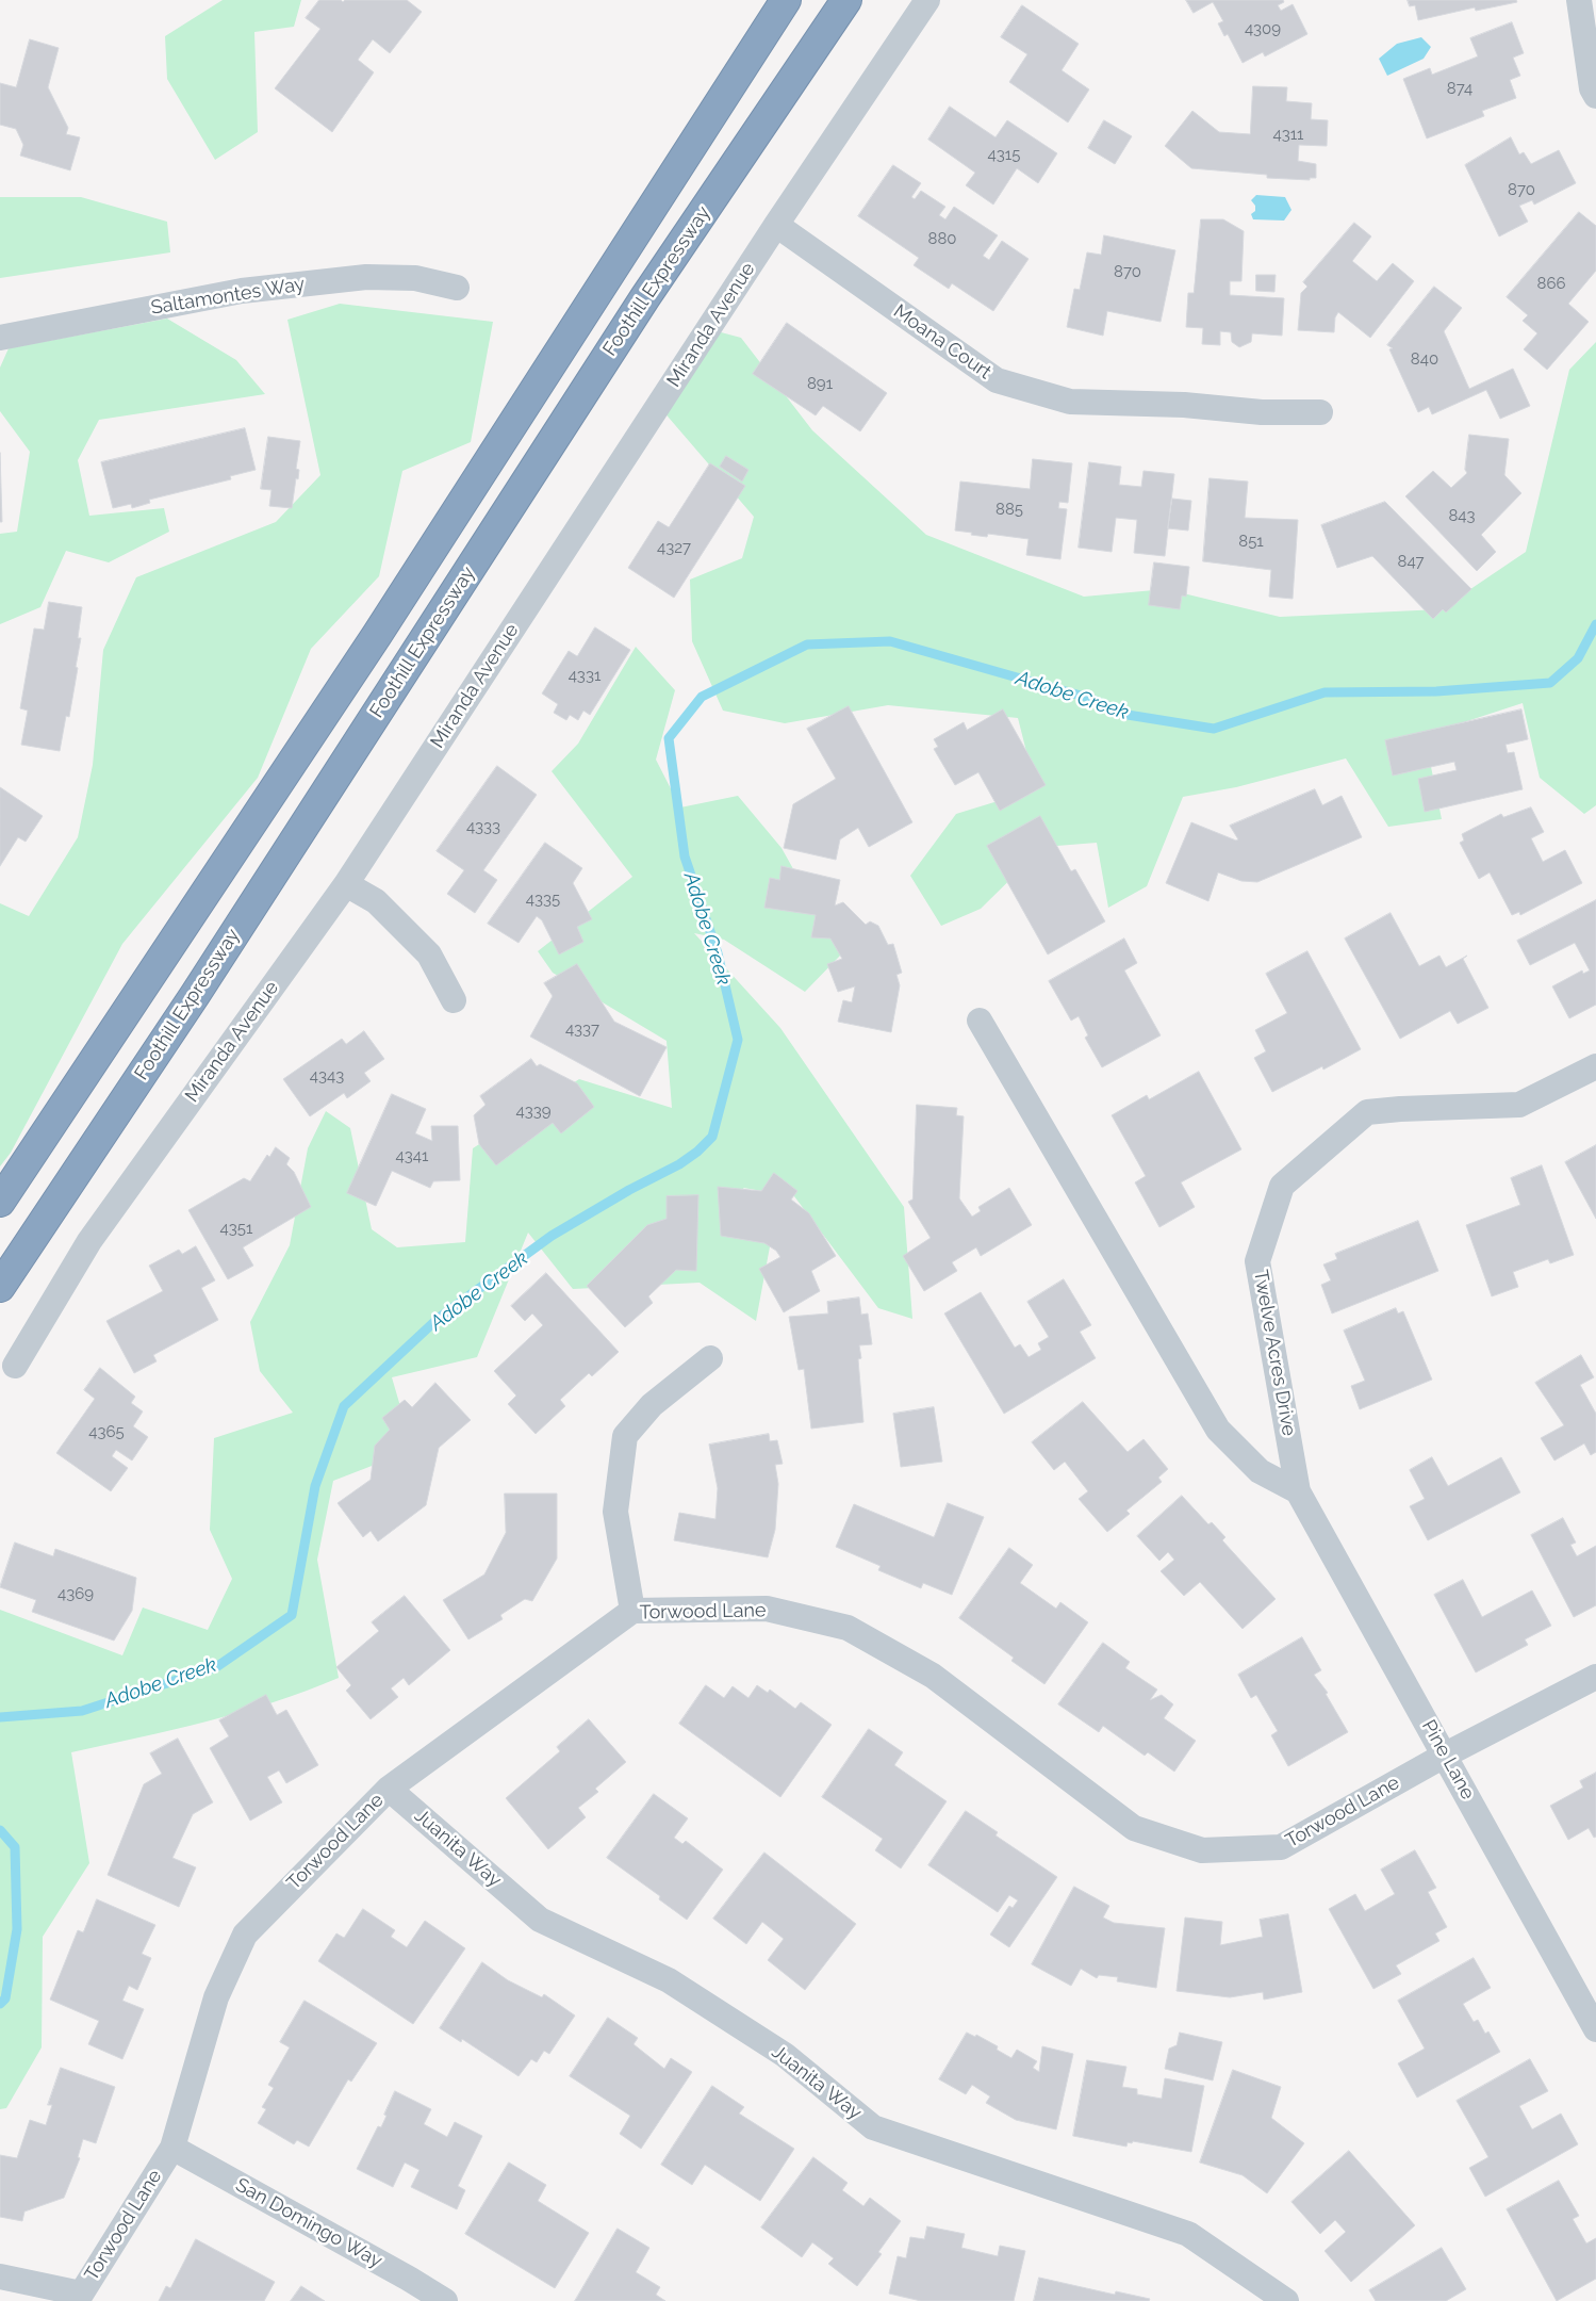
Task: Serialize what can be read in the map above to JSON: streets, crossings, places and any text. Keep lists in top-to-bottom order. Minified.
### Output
{"streets":{"highway":["Foothill Expressway"],"street":["Saltamontes Way","Miranda Avenue","Moana Court","Twelve Acres Drive","Torwood Lane","Pine Lane","Juanita Way","San Domingo Way"]},"crossings":[["Miranda Avenue","Moana Court"],["Twelve Acres Drive","Pine Lane"],["Torwood Lane","Pine Lane"],["Torwood Lane","Juanita Way"],["Torwood Lane","San Domingo Way"]],"water":["Adobe Creek"],"house_numbers":["4309","874","4311","4315","870","880","870","866","840","891","885","843","851","4327","847","4331","4333","4335","4337","4343","4339","4341","4351","4365","4369"]}
